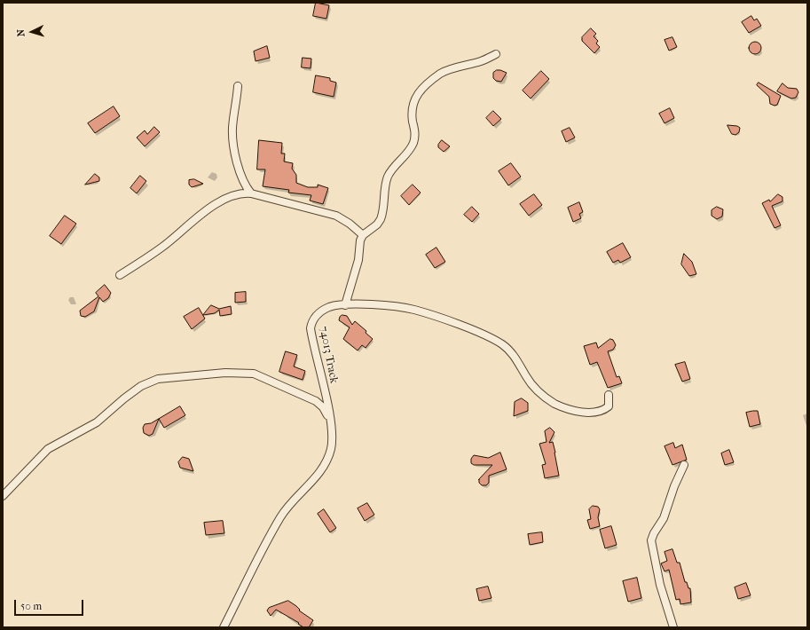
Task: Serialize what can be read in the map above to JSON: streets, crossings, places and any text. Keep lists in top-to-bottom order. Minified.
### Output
{"streets":{"street":["74013 Track"]},"scale_bar":"50 m","north":"left"}
